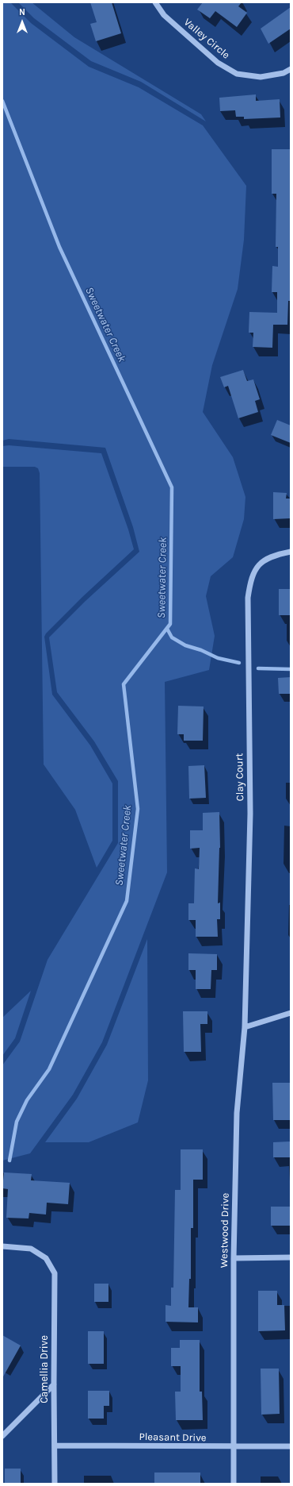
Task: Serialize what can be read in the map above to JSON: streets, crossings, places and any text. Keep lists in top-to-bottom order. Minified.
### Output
{"streets":{"street":["Valley Circle","Clay Court","Westwood Drive","Camellia Drive","Pleasant Drive"]},"crossings":[["Clay Court","Westwood Drive"],["Westwood Drive","Pleasant Drive"],["Camellia Drive","Pleasant Drive"]],"water":["Sweetwater Creek"],"north":"top"}
